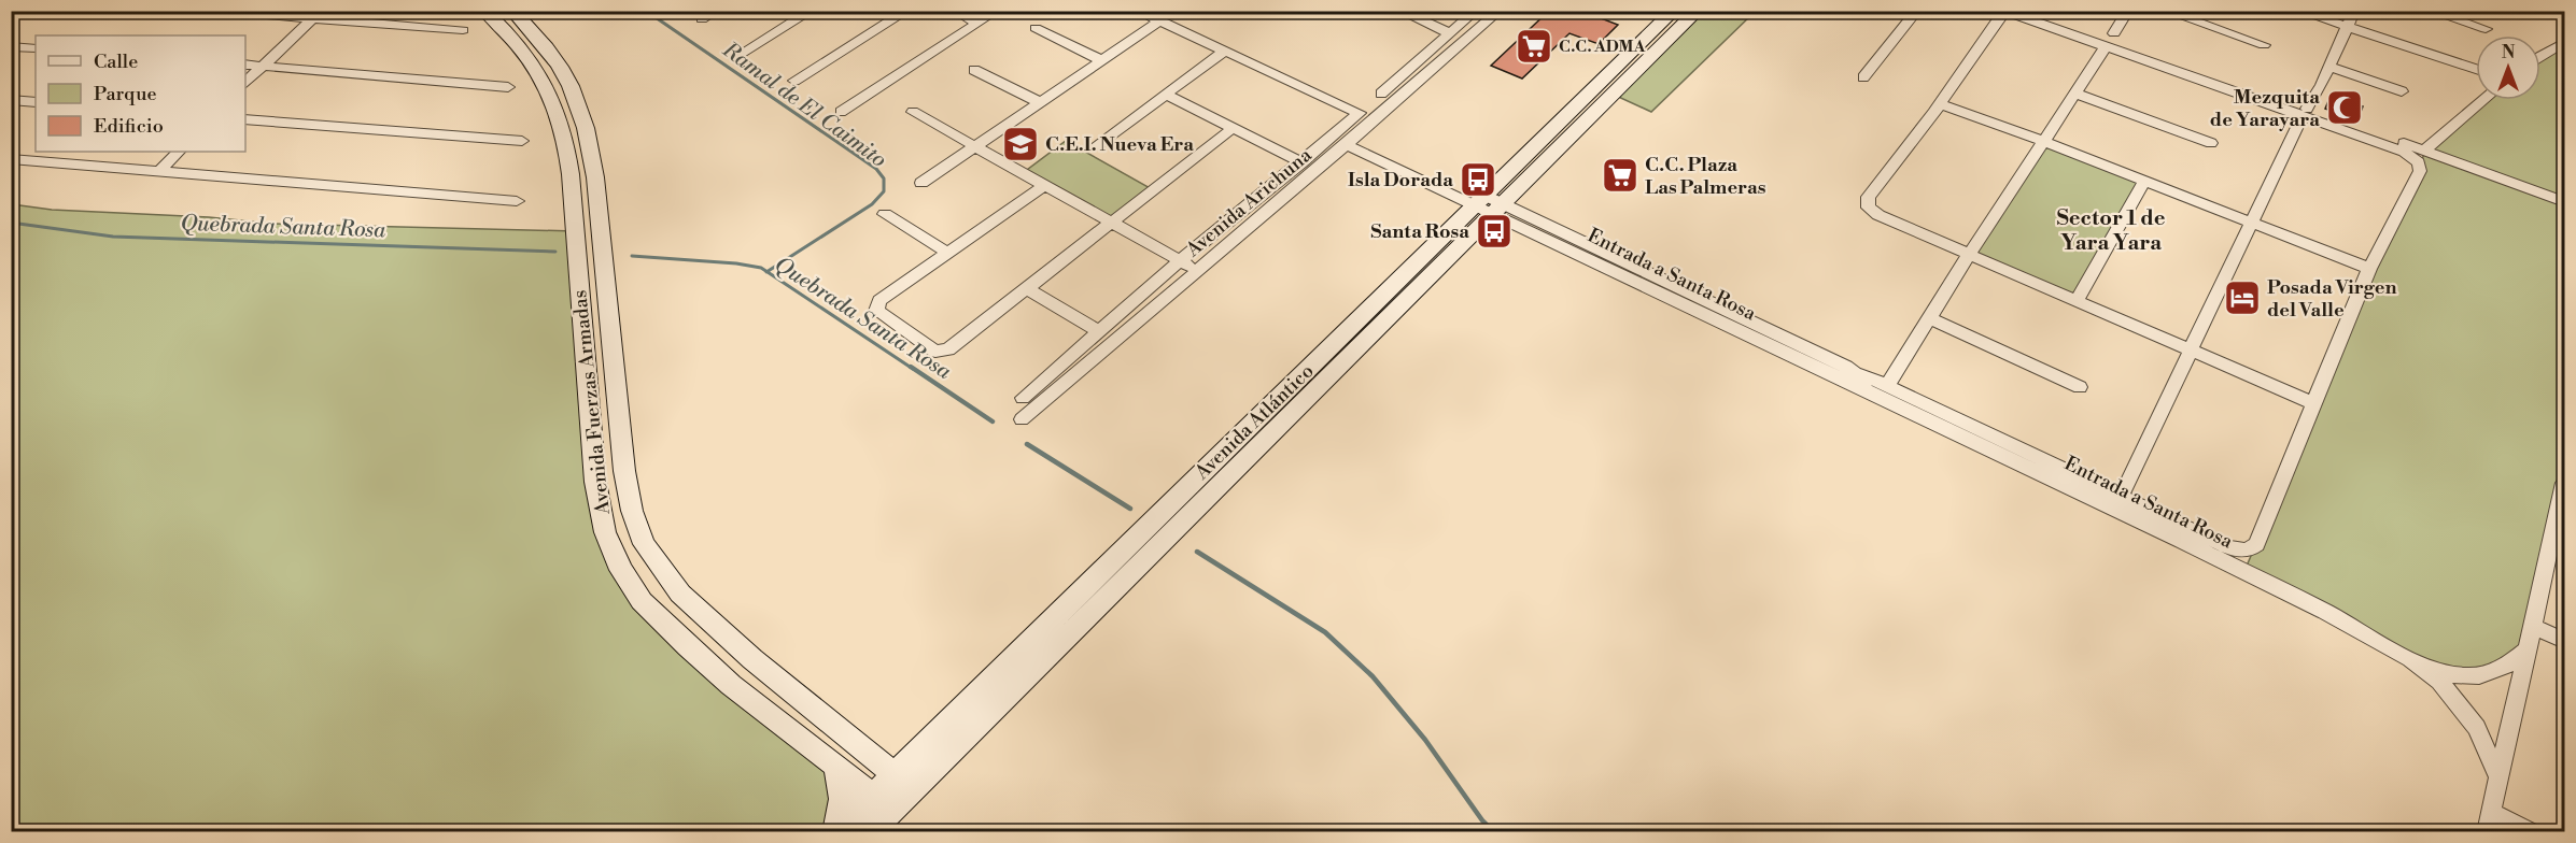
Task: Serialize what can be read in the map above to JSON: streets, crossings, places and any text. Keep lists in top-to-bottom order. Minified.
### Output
{"streets":{"main road":["Avenida Fuerzas Armadas","Avenida Atlántico"],"street":["Avenida Arichuna","Entrada a Santa Rosa"]},"crossings":[["Avenida Arichuna","Entrada a Santa Rosa"],["Entrada a Santa Rosa","Avenida Atlántico"],["Avenida Fuerzas Armadas","Avenida Atlántico"]],"districts":["Sector 1 de Yara Yara"],"water":["Ramal de El Caimito","Quebrada Santa Rosa"],"places":{"supermarket":["C.C. ADMA","C.C. Plaza Las Palmeras"],"mosque":["Mezquita de Yarayara"],"school or university":["C.E.I. Nueva Era"],"bus stop":["Isla Dorada","Santa Rosa"],"hotel":["Posada Virgen del Valle"]},"legend":["Calle","Parque","Edificio"],"north":"top"}
